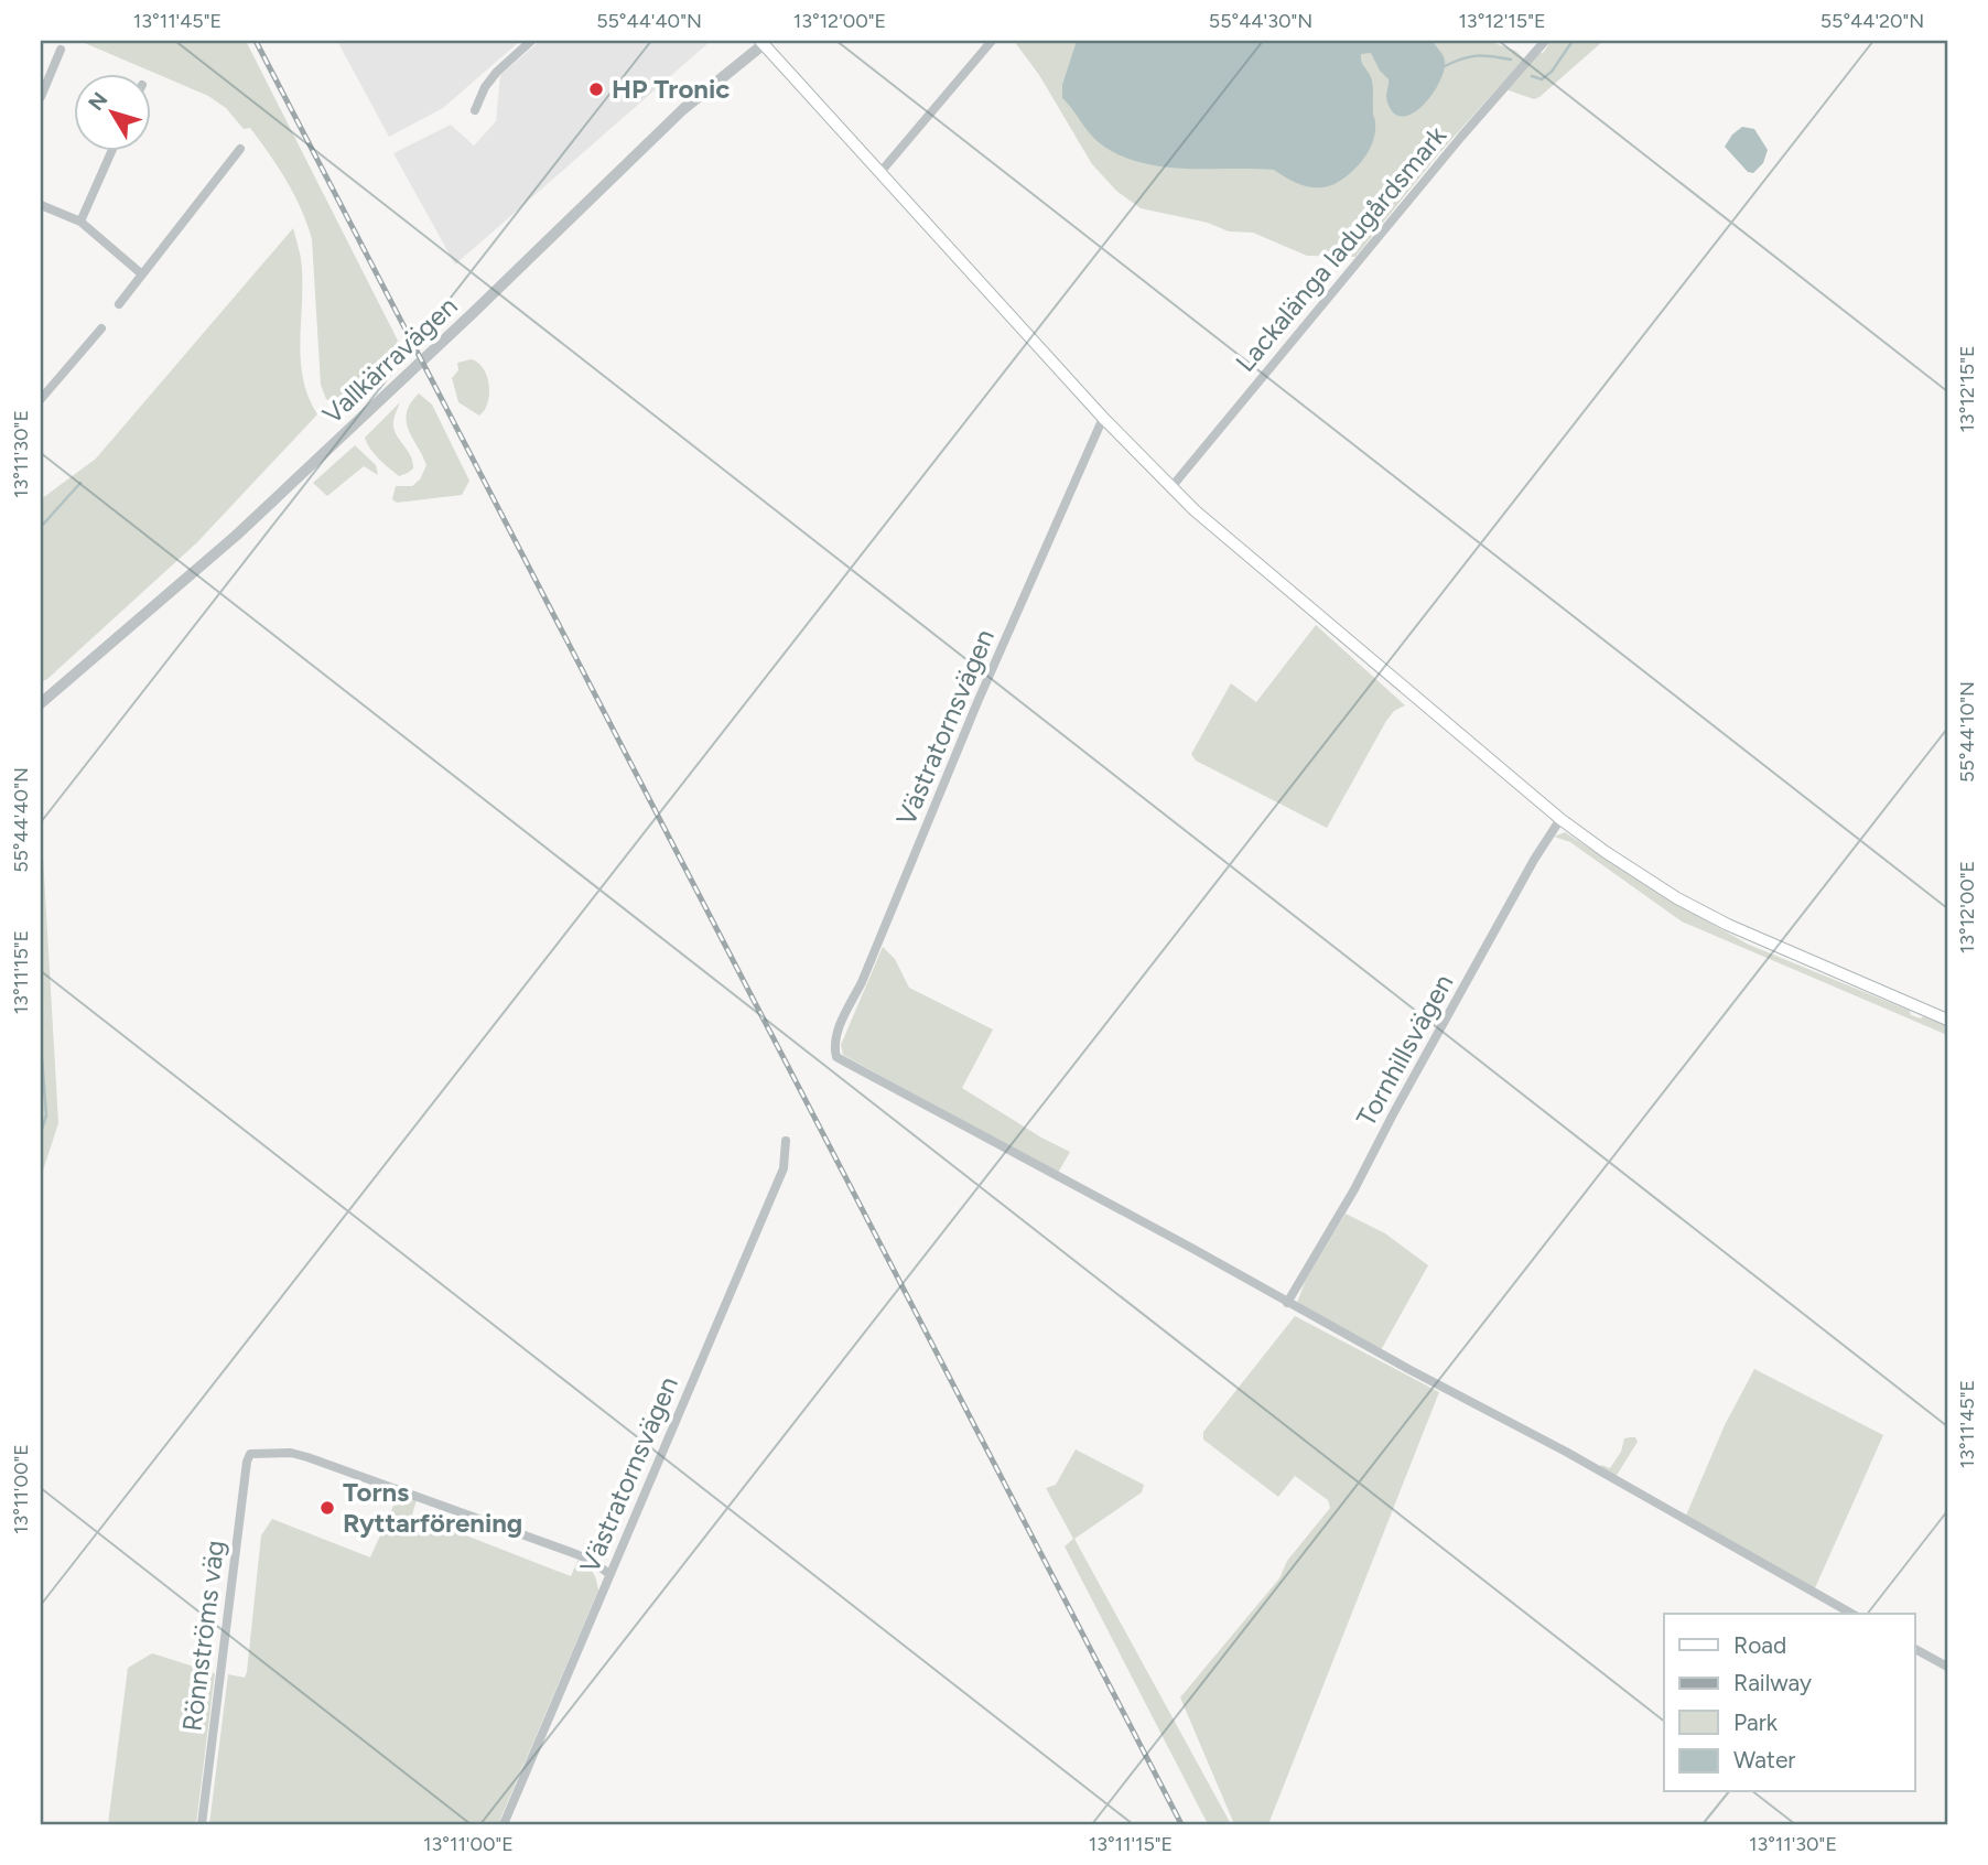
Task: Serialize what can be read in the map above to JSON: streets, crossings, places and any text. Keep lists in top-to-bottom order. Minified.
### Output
{"streets":{"street":["Lackalänga ladugårdsmark","Vallkärravägen","Västratornsvägen","Tornhillsvägen","Rönnströms väg"]},"crossings":[["Västratornsvägen","Tornhillsvägen"],["Västratornsvägen","Rönnströms väg"]],"places":["HP Tronic","Torns Ryttarförening"],"legend":["Road","Railway","Park","Water"],"north":"top left","coordinates":["13°11'45\"E","55°44'40\"N","13°12'00\"E","55°44'30\"N","13°12'15\"E","55°44'20\"N","13°11'30\"E","55°44'10\"N","13°11'15\"E","13°11'00\"E"]}
